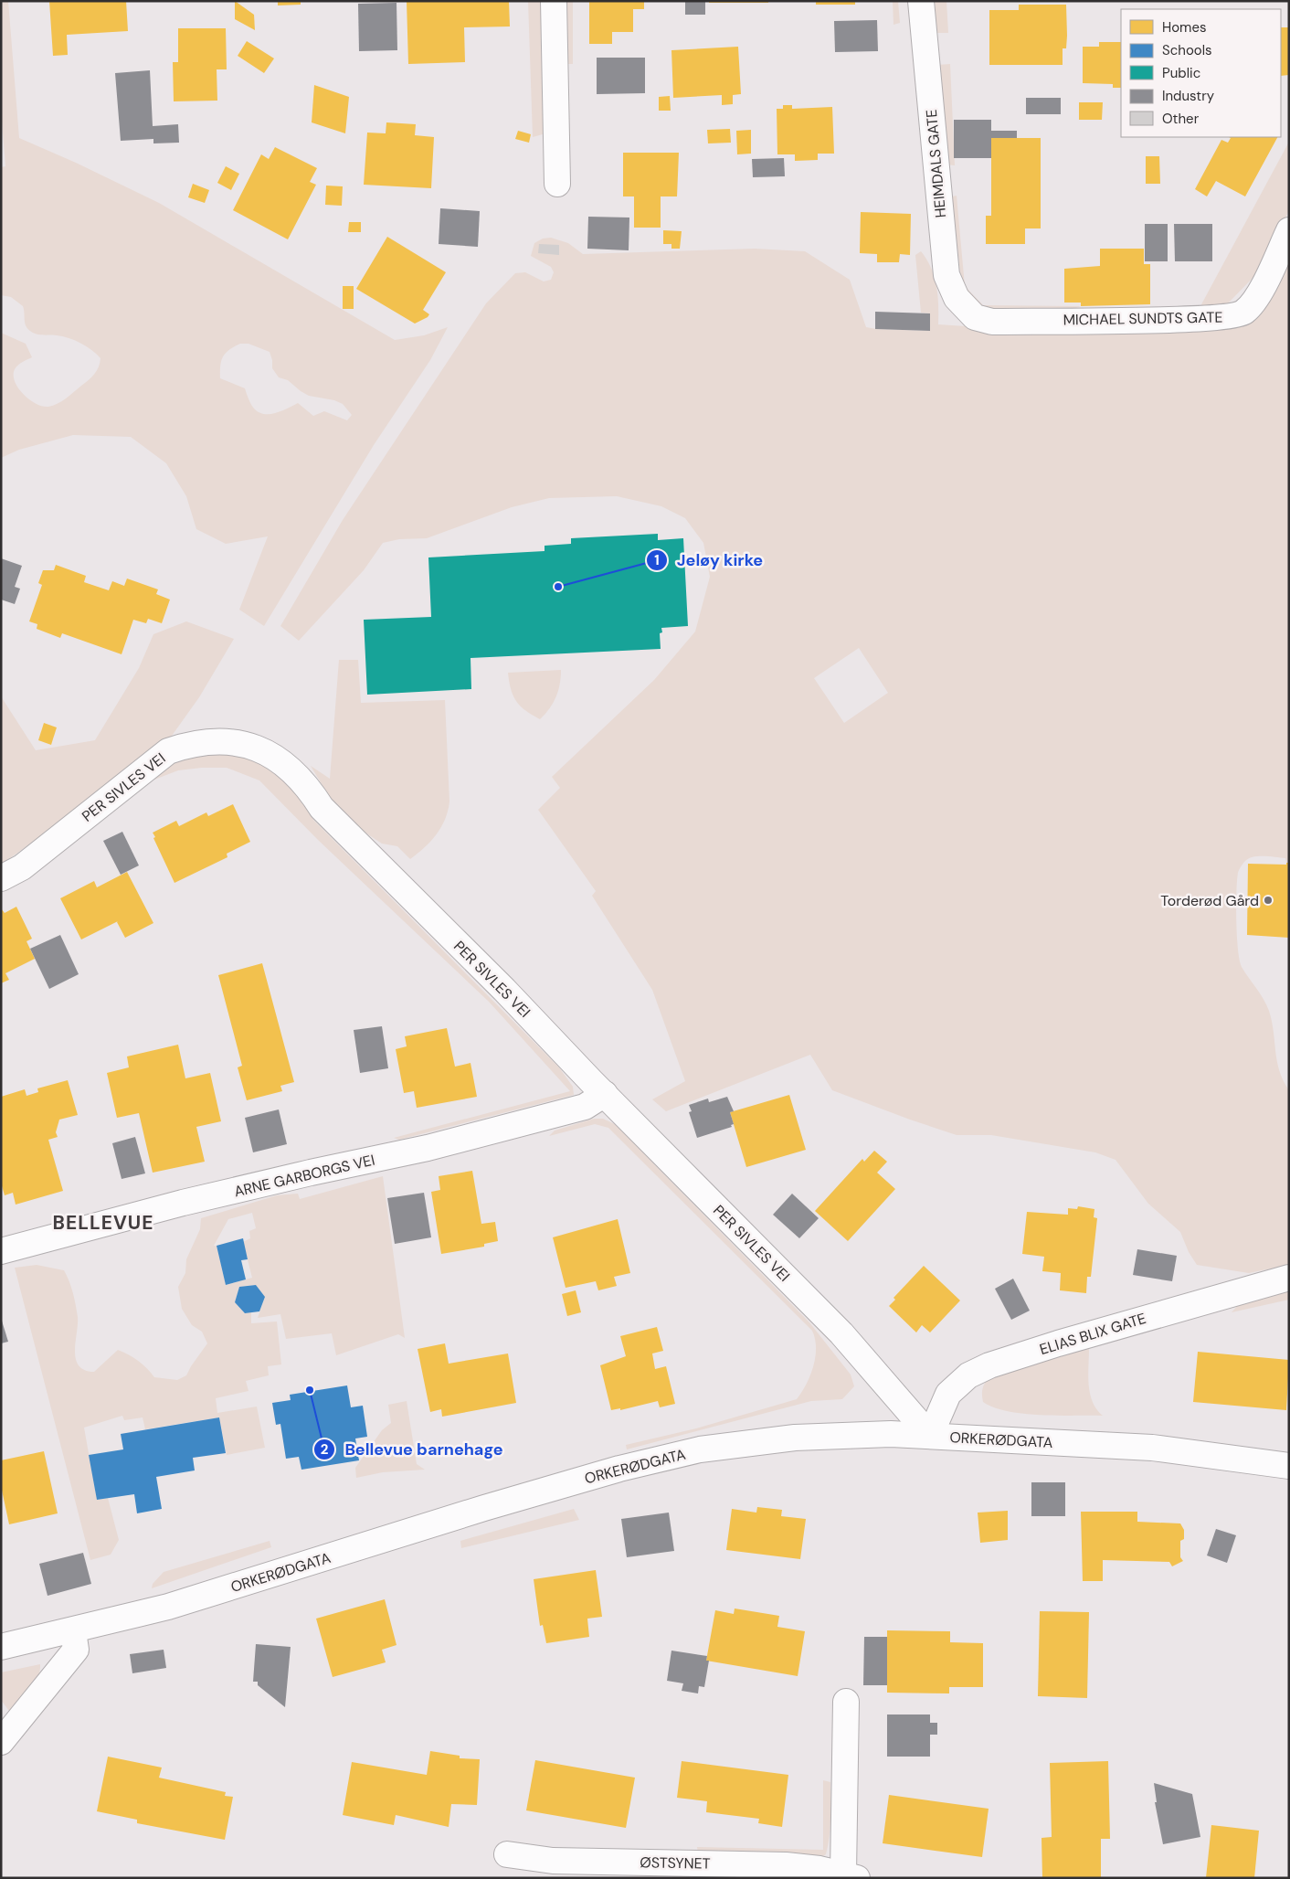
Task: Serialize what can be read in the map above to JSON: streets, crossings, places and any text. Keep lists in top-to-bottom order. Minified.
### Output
{"streets":{"street":["HEIMDALS GATE","MICHAEL SUNDTS GATE","PER SIVLES VEI","ARNE GARBORGS VEI","ELIAS BLIX GATE","ORKERØDGATA","ØSTSYNET"]},"crossings":[["HEIMDALS GATE","MICHAEL SUNDTS GATE"],["PER SIVLES VEI","ARNE GARBORGS VEI"],["PER SIVLES VEI","ELIAS BLIX GATE"],["PER SIVLES VEI","ORKERØDGATA"],["ELIAS BLIX GATE","ORKERØDGATA"]],"districts":["BELLEVUE"],"places":["Jeløy kirke","Torderød Gård","Bellevue barnehage"],"legend":["Homes","Schools","Public","Industry","Other"]}
